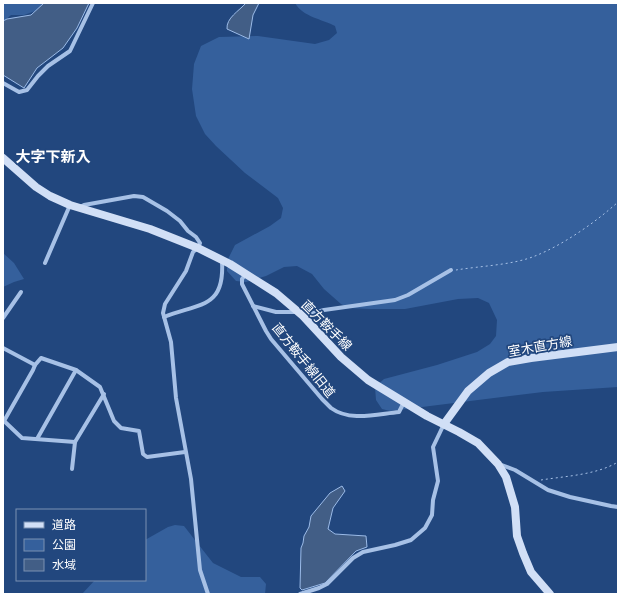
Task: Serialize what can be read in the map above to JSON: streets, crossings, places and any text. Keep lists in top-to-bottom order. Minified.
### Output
{"streets":{"main road":["直方鞍手線","室木直方線"],"street":["直方鞍手線旧道"]},"crossings":[["直方鞍手線","室木直方線"],["直方鞍手線","直方鞍手線旧道"]],"districts":["大字下新入"],"legend":["道路","公園","水域"]}
